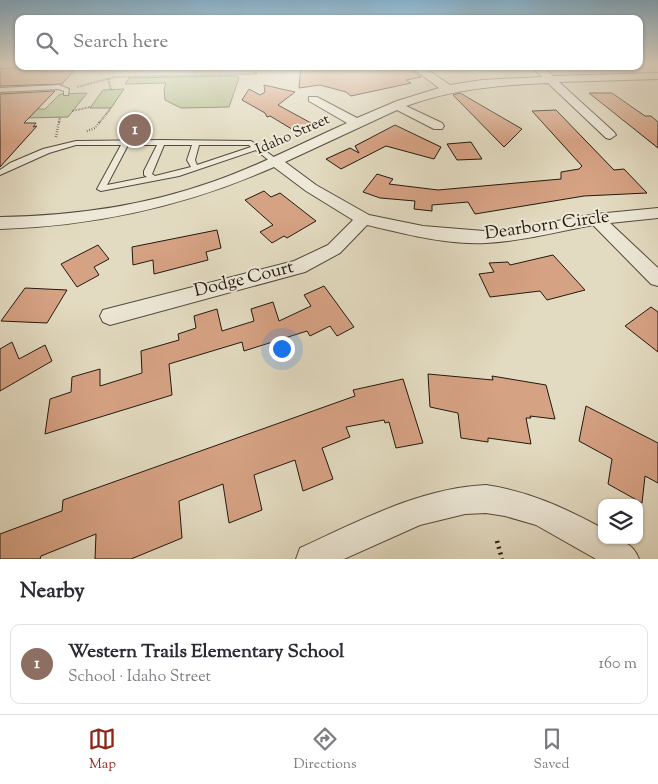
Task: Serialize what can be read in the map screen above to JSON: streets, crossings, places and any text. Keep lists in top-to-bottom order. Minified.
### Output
{"streets":{"street":["Idaho Street","Dearborn Circle","Dodge Court"]},"crossings":[["Idaho Street","Dearborn Circle"],["Dearborn Circle","Dodge Court"]],"page":{"search":"Search here","pins":"1","heading":"Nearby","list":[{"mark":"1","name":"Western Trails Elementary School","note":"School · Idaho Street","value":"160 m"}],"nav":["Map","Directions","Saved"]}}
